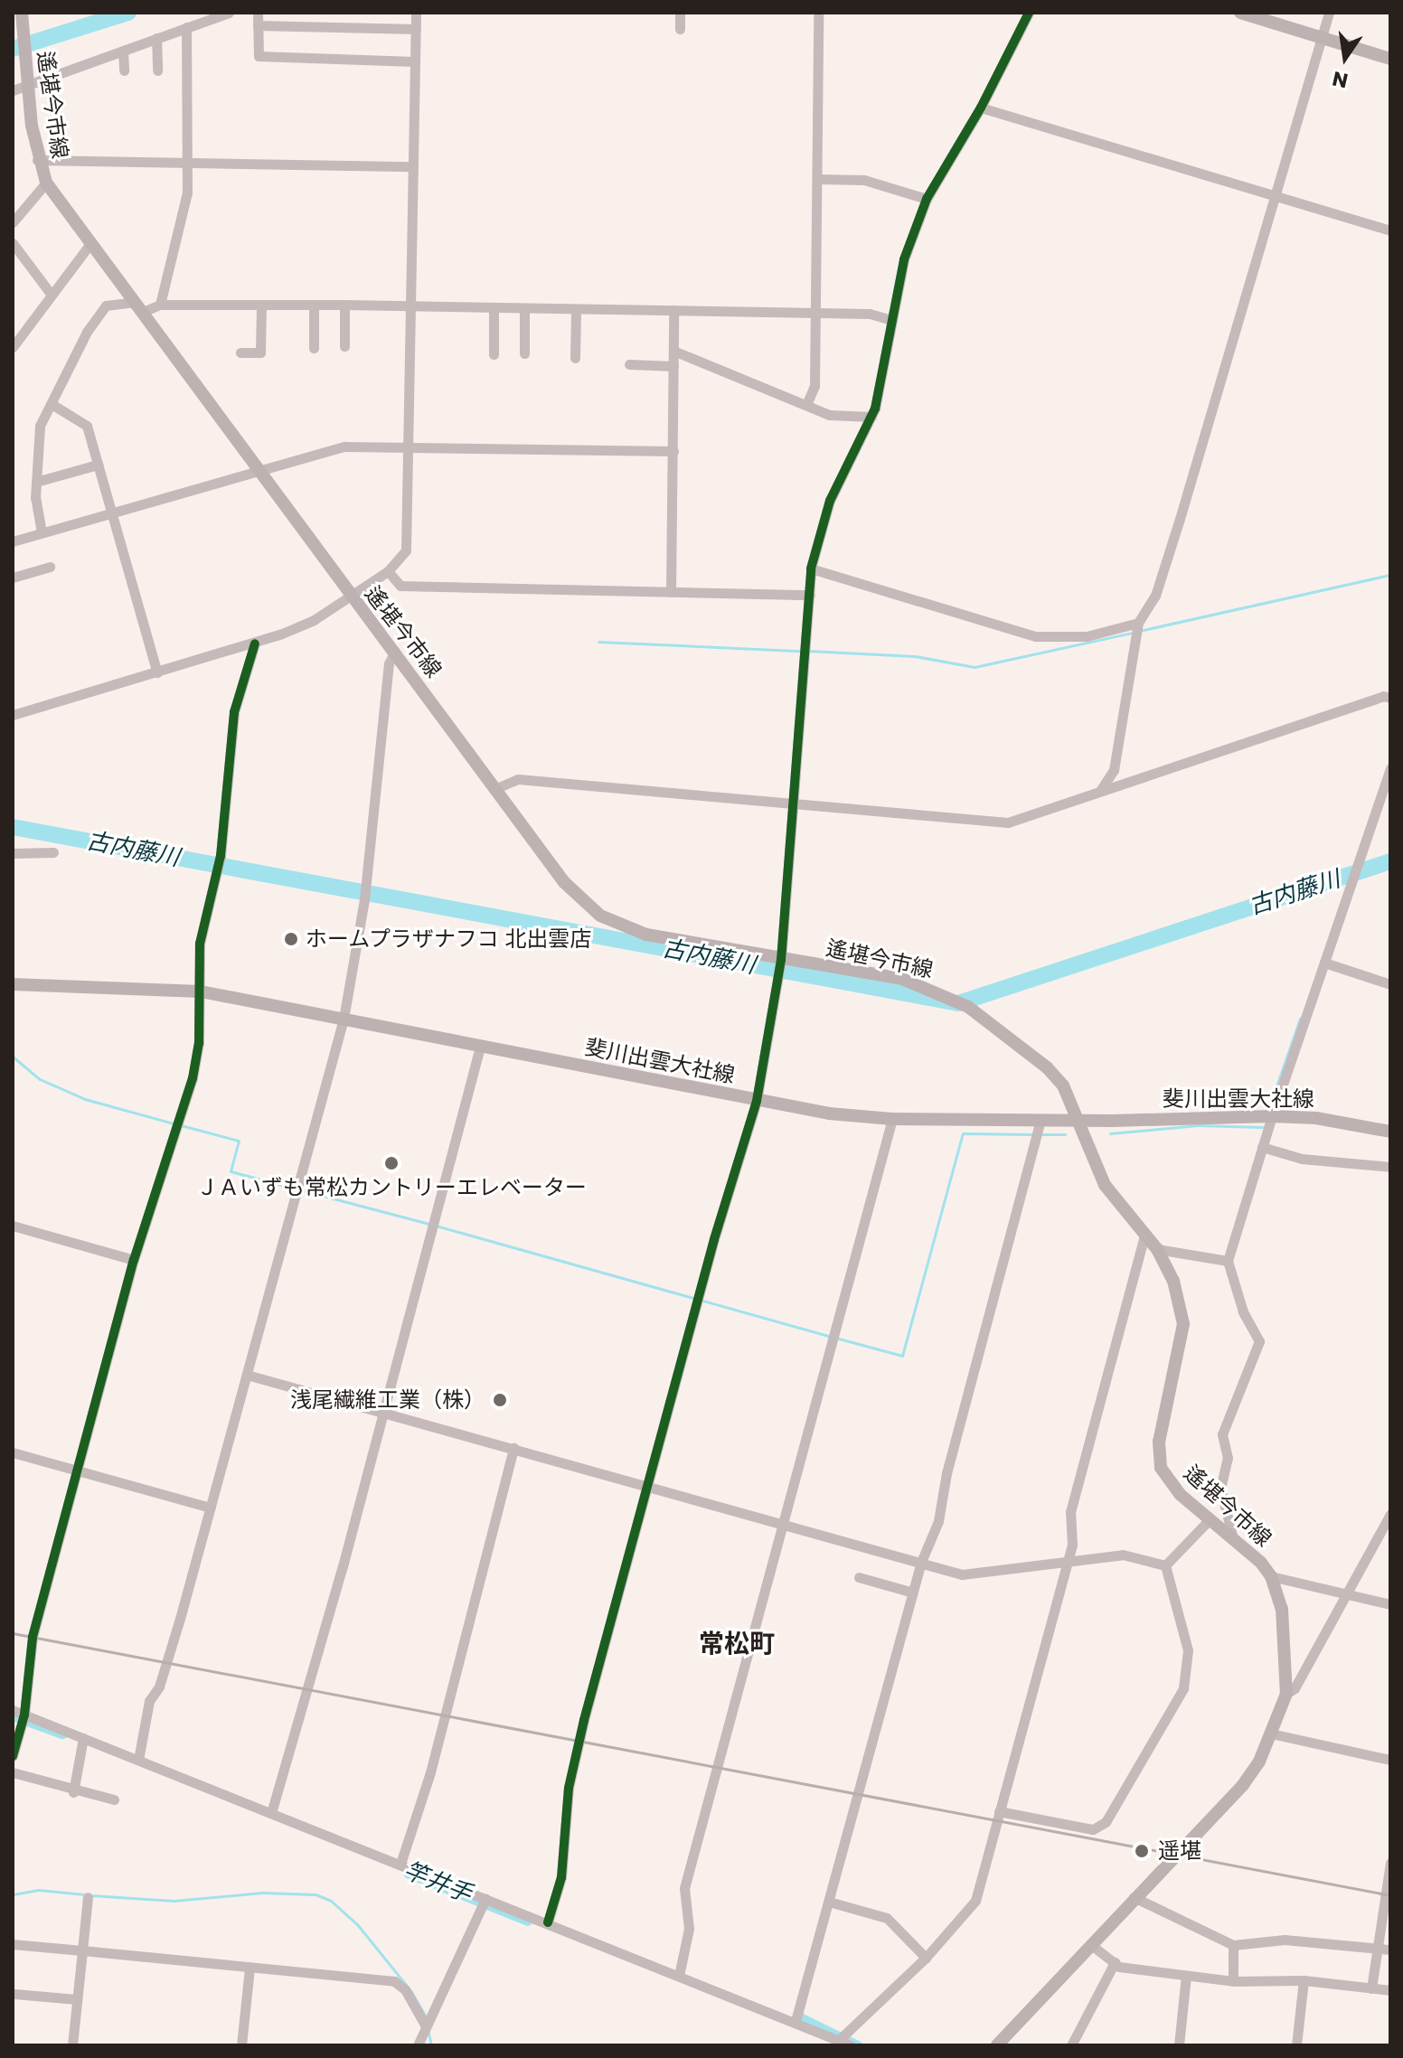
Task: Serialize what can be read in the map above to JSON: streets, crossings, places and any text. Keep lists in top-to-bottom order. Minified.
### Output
{"streets":{"main road":["遙堪今市線","斐川出雲大社線"]},"crossings":[["遙堪今市線","斐川出雲大社線"]],"districts":["常松町"],"water":["古内藤川","竿井手"],"places":["ホームプラザナフコ 北出雲店","ＪＡいずも常松カントリーエレベーター","浅尾繊維工業（株）","遥堪"],"north":"bottom"}
